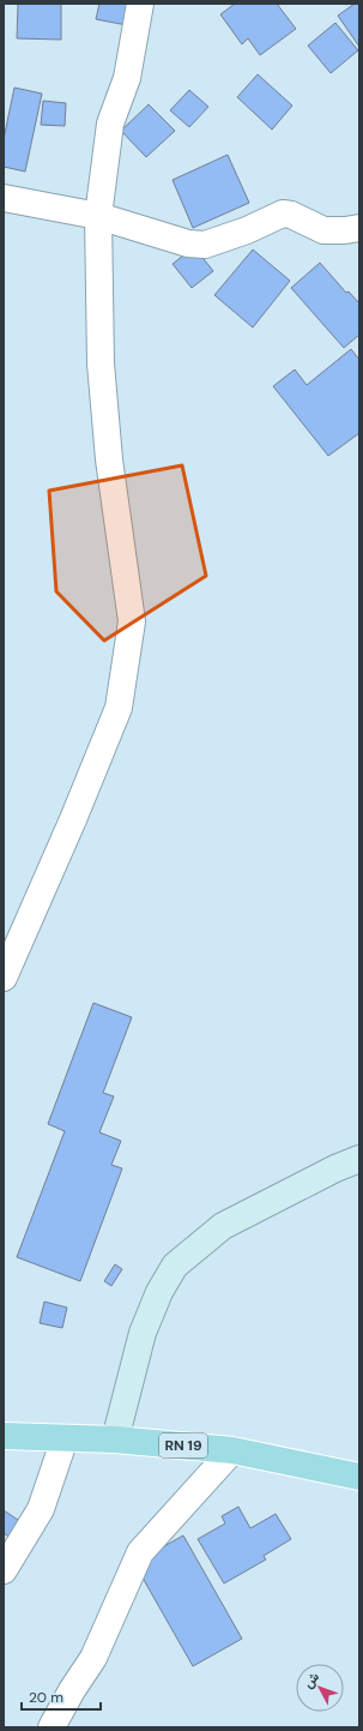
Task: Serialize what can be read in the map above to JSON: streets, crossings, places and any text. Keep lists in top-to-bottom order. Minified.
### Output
{"streets":{"main road":["RN 19"]},"scale_bar":"20 m","north":"top left"}
